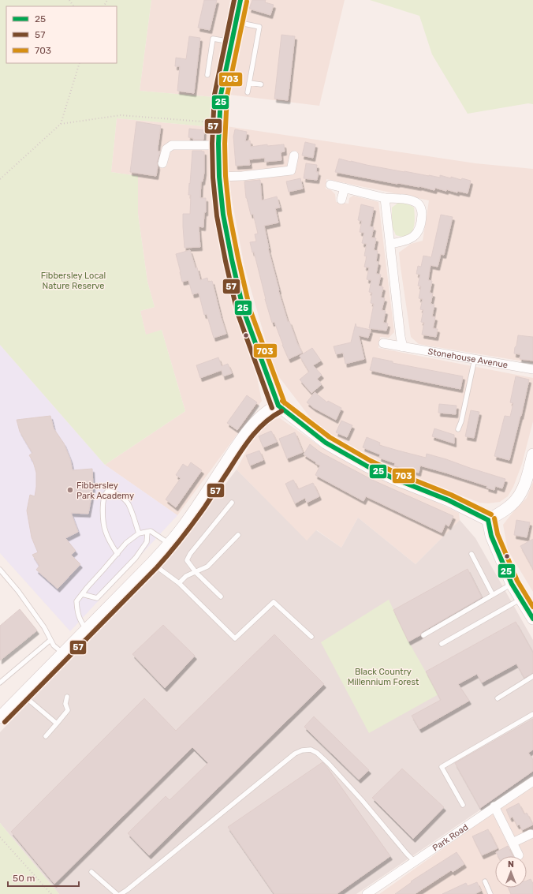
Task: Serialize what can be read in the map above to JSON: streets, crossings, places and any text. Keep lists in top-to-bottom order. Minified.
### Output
{"streets":{"street":["Stonehouse Avenue","Park Road"]},"parks":["Fibbersley Local Nature Reserve","Black Country Millennium Forest"],"places":["Fibbersley Park Academy"],"lines":["transit line 25","transit line 57","transit line 703"],"legend":["25","57","703"],"scale_bar":"50 m","north":"top"}
